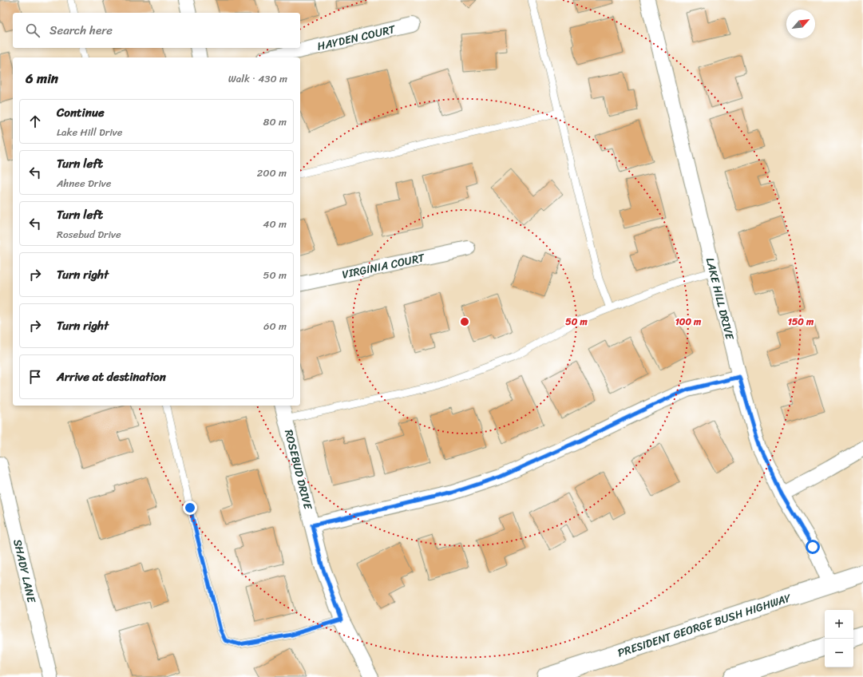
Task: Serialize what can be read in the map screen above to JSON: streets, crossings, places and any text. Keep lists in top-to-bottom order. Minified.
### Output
{"streets":{"main road":["PRESIDENT GEORGE BUSH HIGHWAY"],"street":["HAYDEN COURT","VIRGINIA COURT","LAKE HILL DRIVE","ROSEBUD DRIVE","SHADY LANE"]},"crossings":[["LAKE HILL DRIVE","PRESIDENT GEORGE BUSH HIGHWAY"]],"north":"top right","page":{"search":"Search here","heading":["6 min","Walk · 430 m"],"list":[["Continue","Lake Hill Drive","80 m"],["Turn left","Ahnee Drive","200 m"],["Turn left","Rosebud Drive","40 m"],["Turn right","50 m"],["Turn right","60 m"],"Arrive at destination"],"map_buttons":["+","−"]},"rings":["50 m","100 m","150 m"]}
